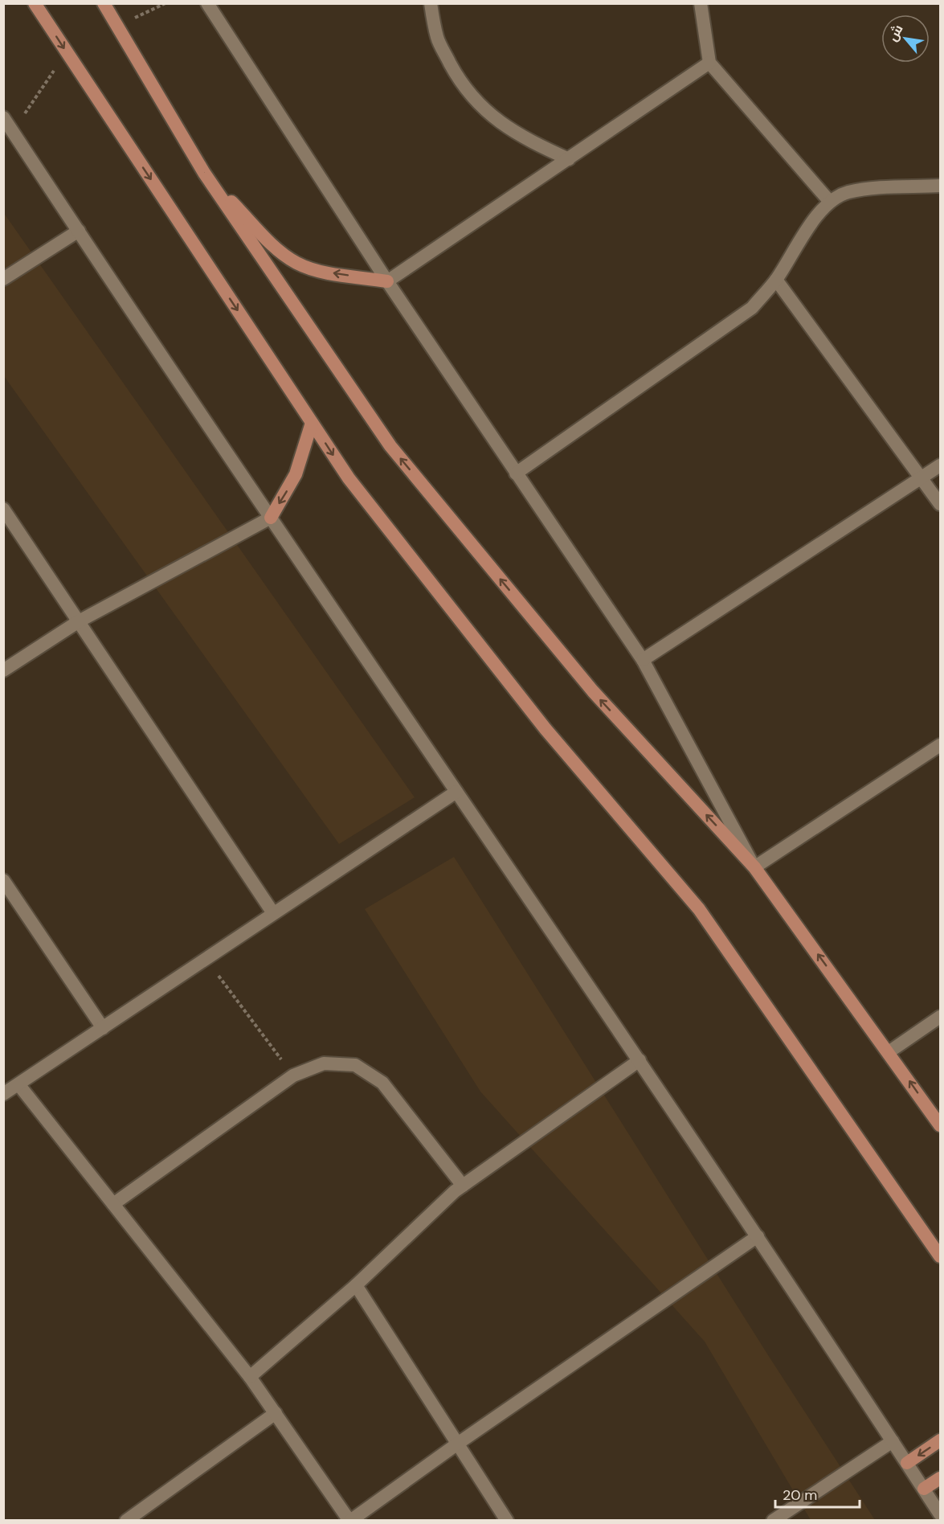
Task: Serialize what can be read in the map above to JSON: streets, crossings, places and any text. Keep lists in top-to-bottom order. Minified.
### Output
{"scale_bar":"20 m","north":"top left"}
